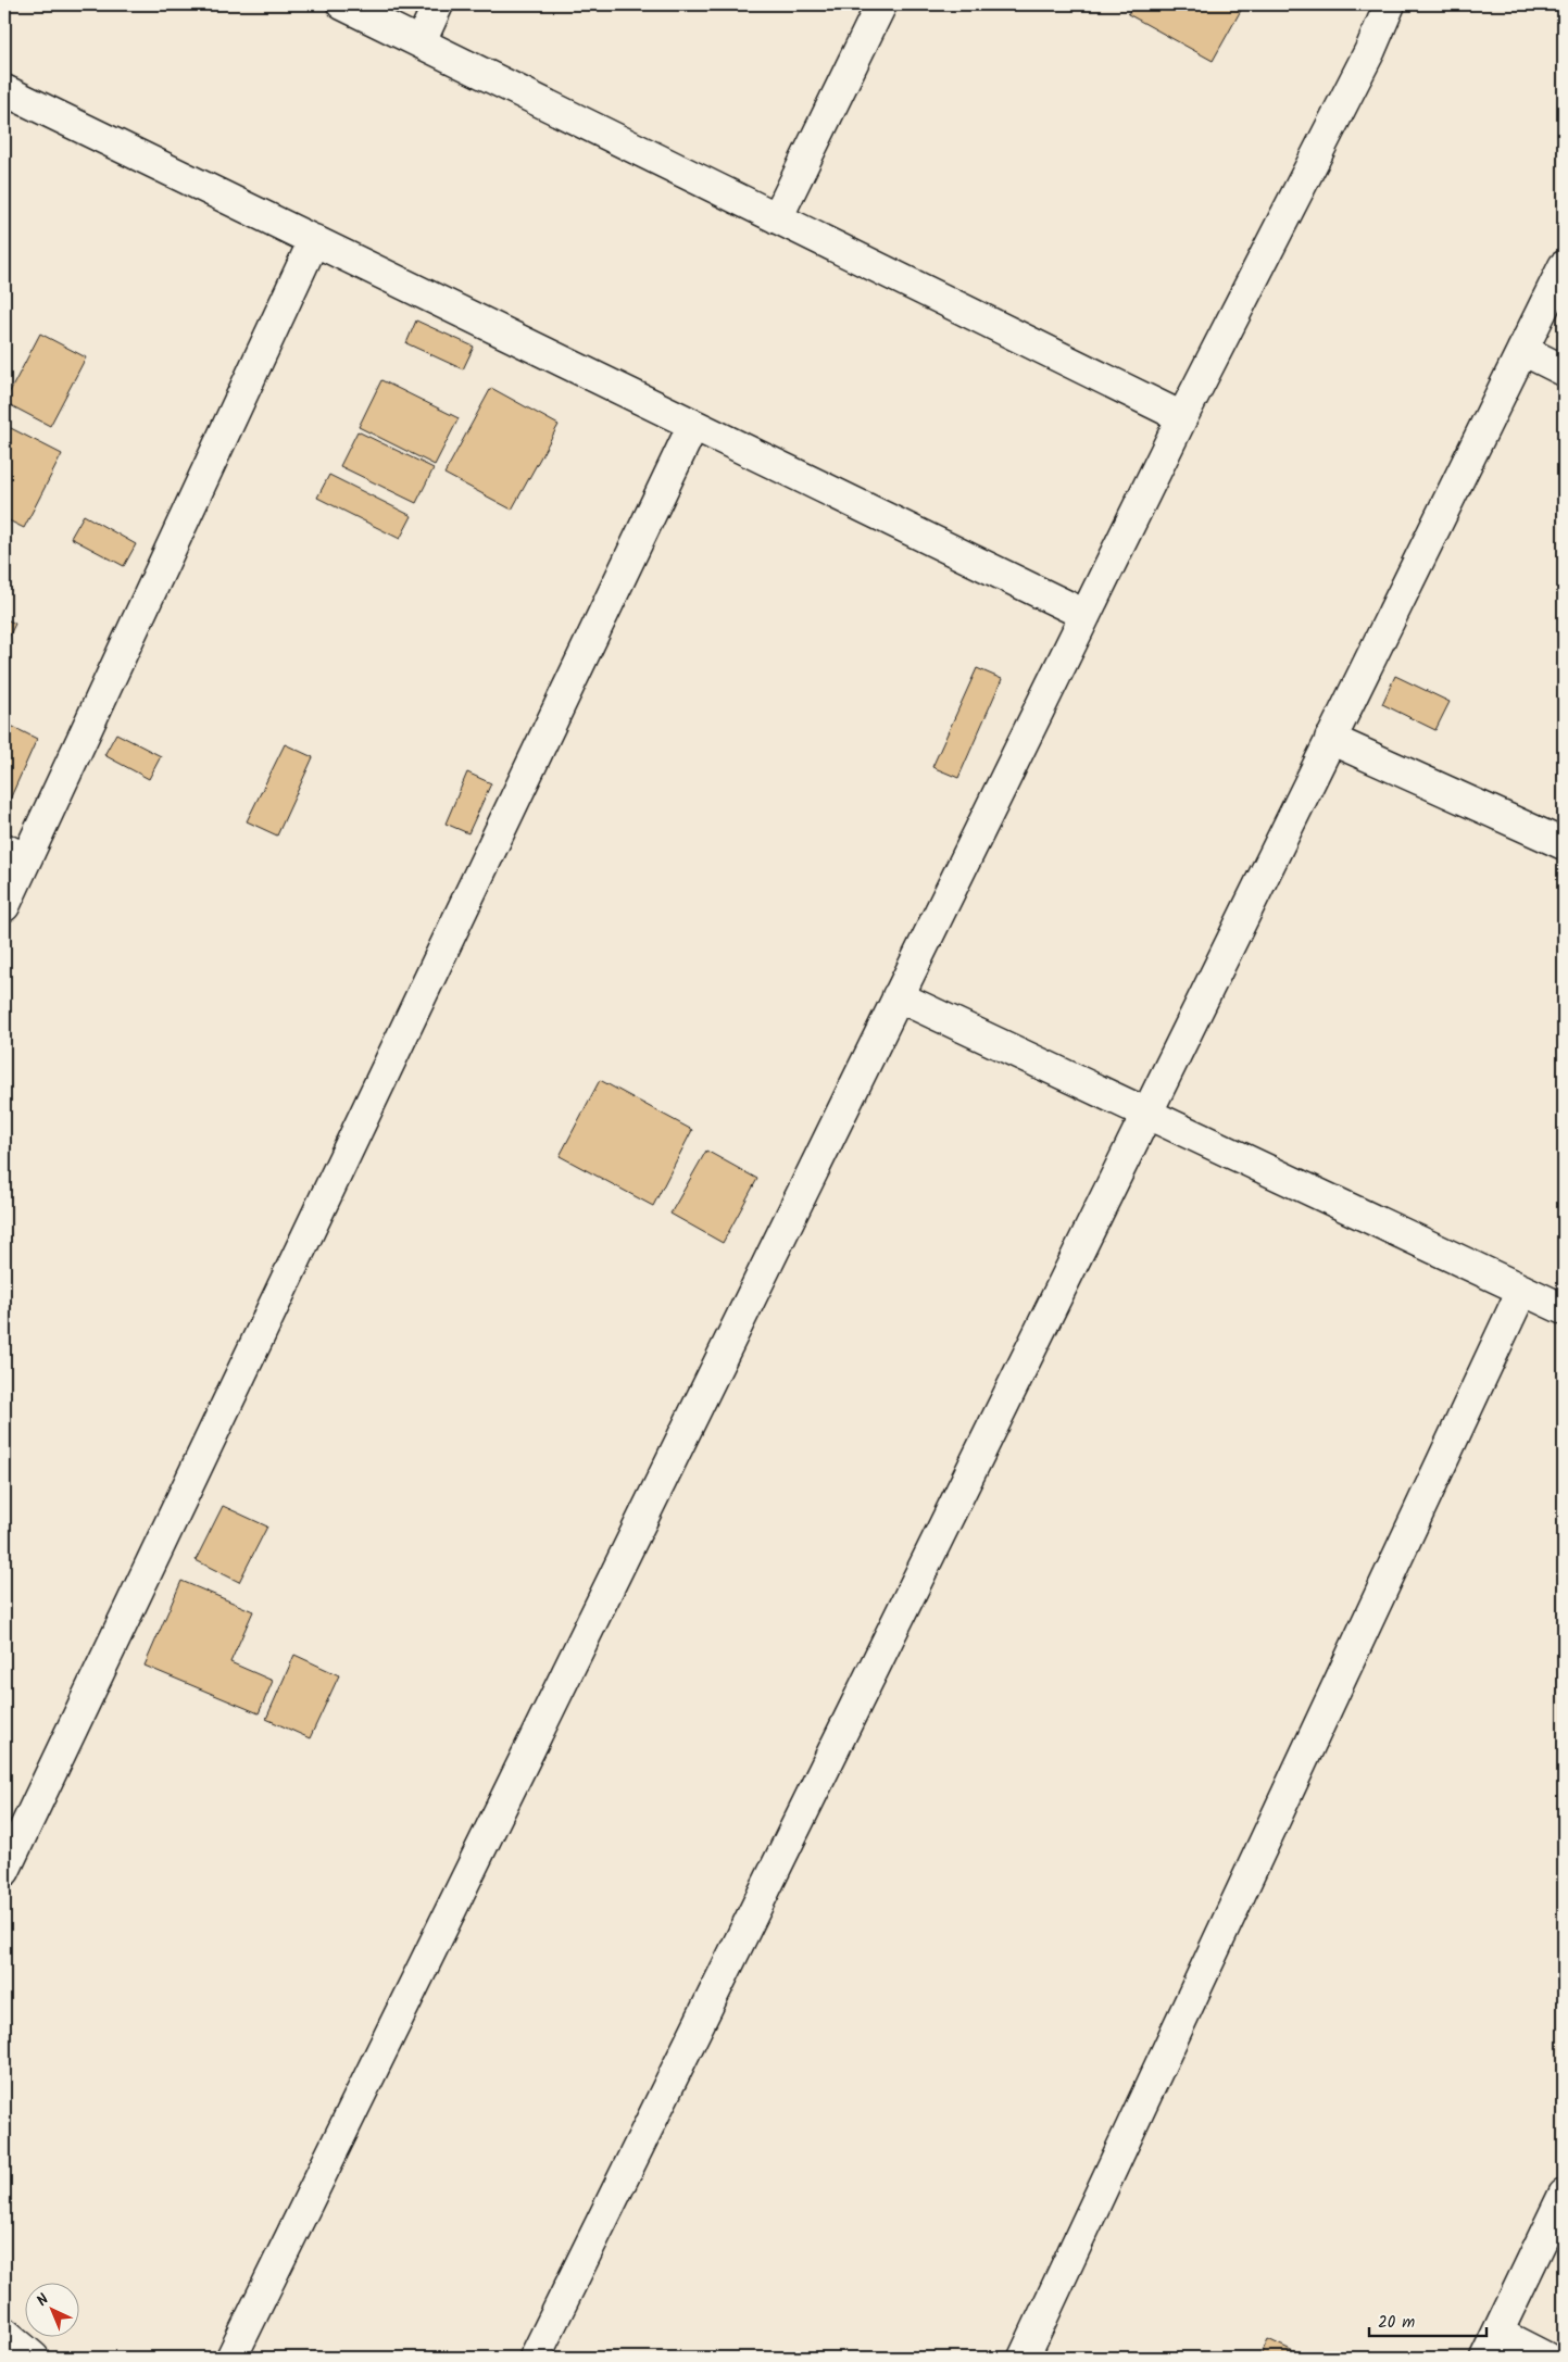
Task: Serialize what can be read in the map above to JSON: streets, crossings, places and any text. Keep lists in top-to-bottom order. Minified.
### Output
{"scale_bar":"20 m","north":"top left"}
